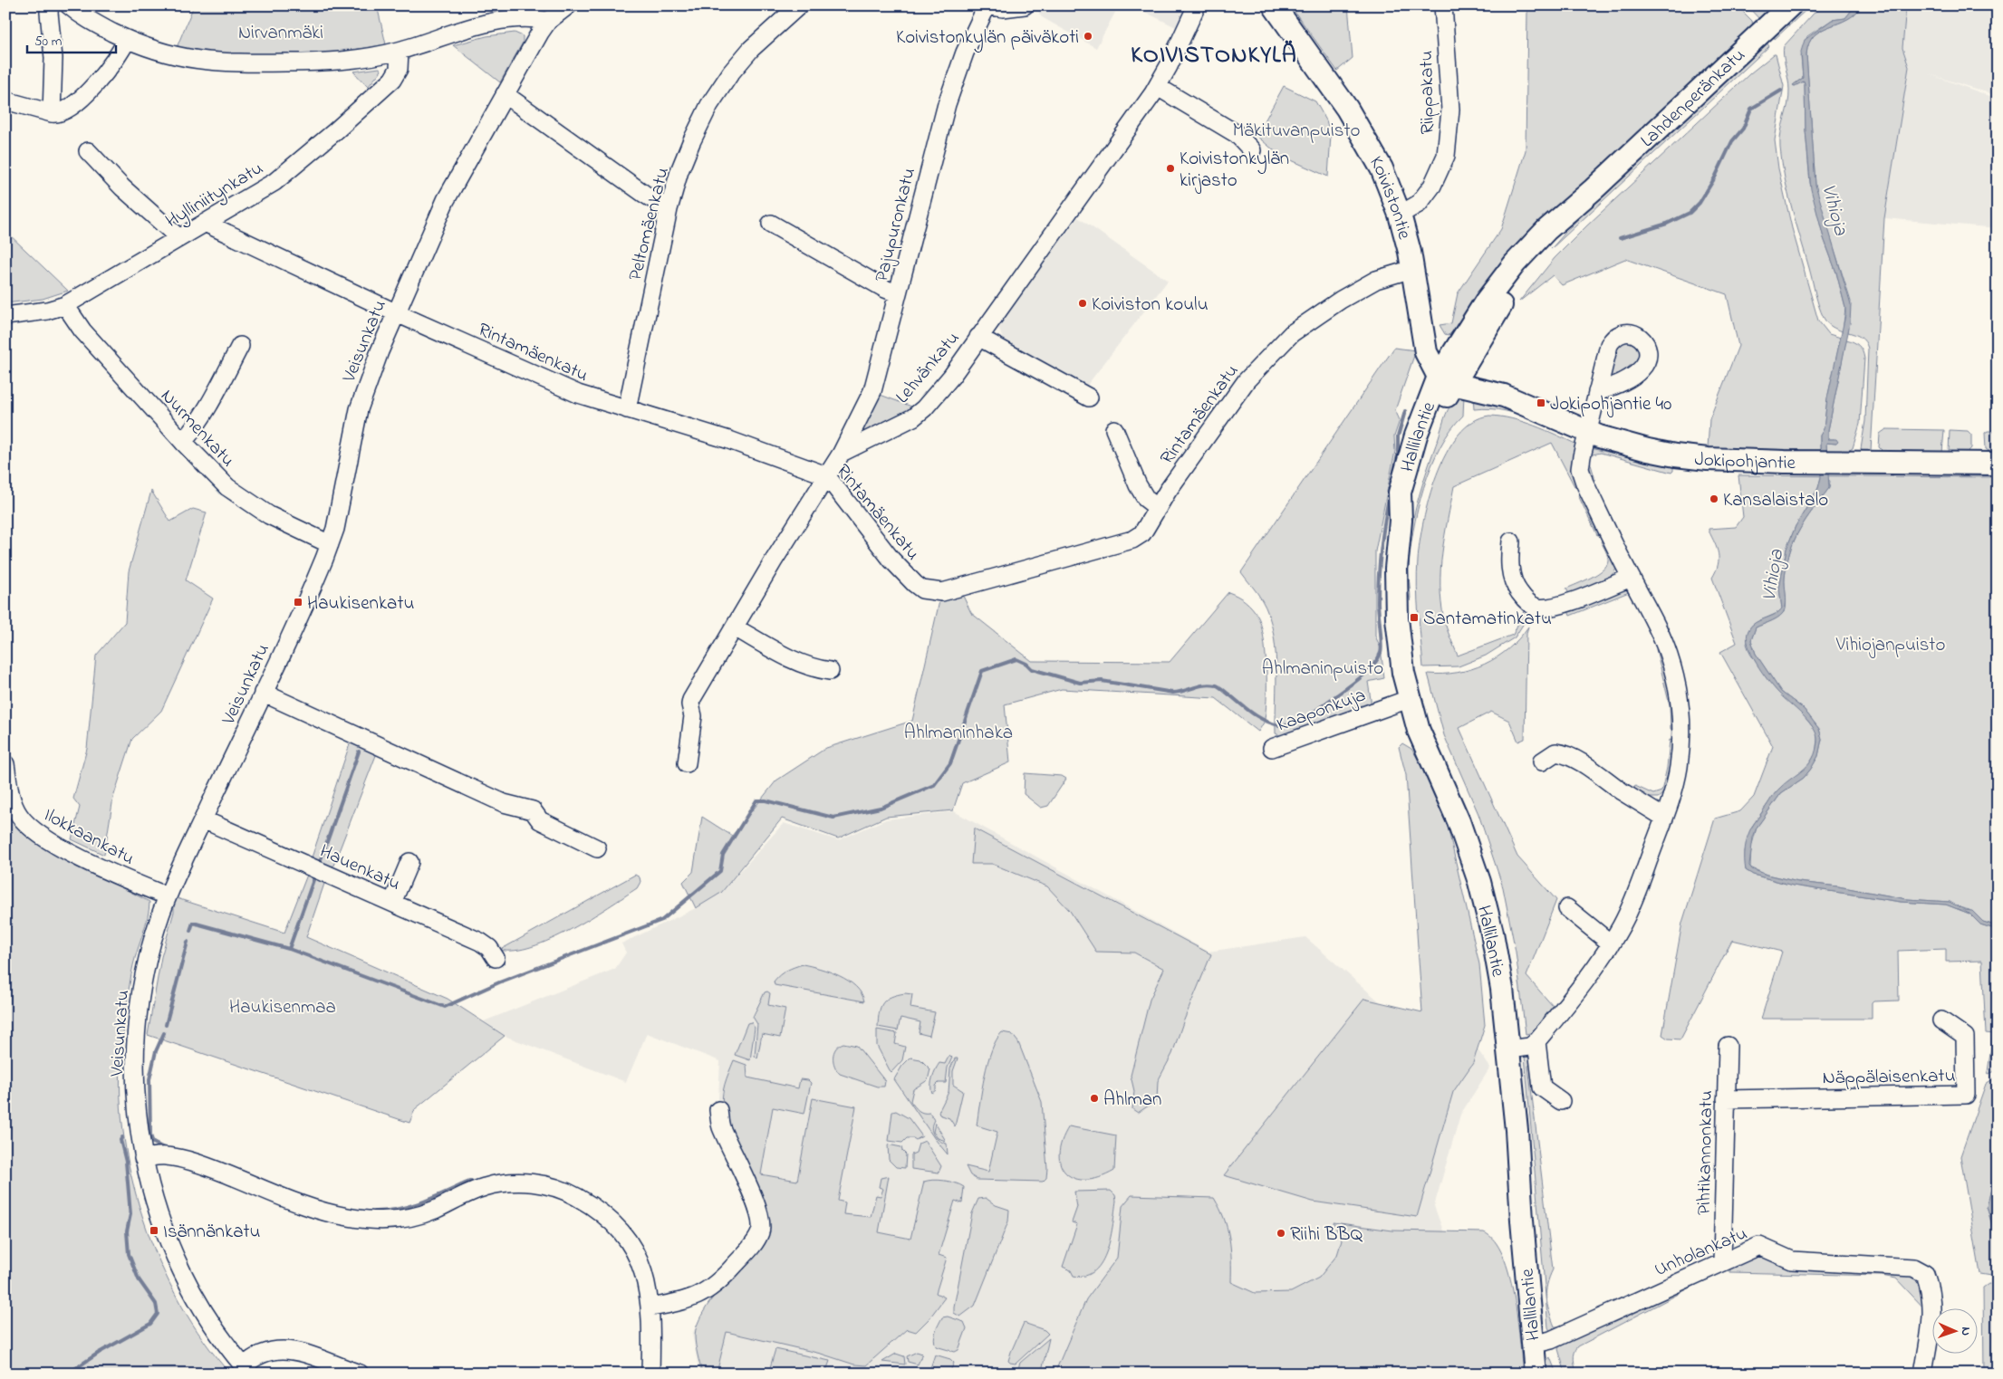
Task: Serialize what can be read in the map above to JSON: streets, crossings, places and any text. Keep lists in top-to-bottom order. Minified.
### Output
{"streets":{"main road":["Lahdenperänkatu","Koivistontie","Hallilantie","Jokipohjantie"],"street":["Riippakatu","Hylliniitynkatu","Peltomäenkatu","Pajupuronkatu","Veisunkatu","Rintamäenkatu","Lehvänkatu","Nurmenkatu","Kaaponkuja","Ilokkaankatu","Hauenkatu","Näppälaisenkatu","Pihtikannonkatu","Unholankatu"]},"crossings":[["Riippakatu","Koivistontie"],["Lahdenperänkatu","Koivistontie"],["Lahdenperänkatu","Hallilantie"],["Lahdenperänkatu","Jokipohjantie"],["Hylliniitynkatu","Rintamäenkatu"],["Hylliniitynkatu","Nurmenkatu"],["Koivistontie","Rintamäenkatu"],["Koivistontie","Hallilantie"],["Koivistontie","Jokipohjantie"],["Peltomäenkatu","Rintamäenkatu"],["Pajupuronkatu","Lehvänkatu"],["Veisunkatu","Rintamäenkatu"],["Veisunkatu","Nurmenkatu"],["Veisunkatu","Ilokkaankatu"],["Veisunkatu","Hauenkatu"],["Hallilantie","Jokipohjantie"],["Hallilantie","Kaaponkuja"],["Hallilantie","Unholankatu"],["Näppälaisenkatu","Pihtikannonkatu"],["Pihtikannonkatu","Unholankatu"]],"districts":["KOIVISTONKYLÄ"],"water":["Vihioja"],"parks":["Nirvanmäki","Mäkituvanpuisto","Vihiojanpuisto","Ahlmaninpuisto","Ahlmaninhaka","Haukisenmaa"],"places":{"other":["Koivistonkylän päiväkoti","Koivistonkylän kirjasto","Koiviston koulu","Kansalaistalo","Ahlman","Riihi BBQ"],"transit":["Jokipohjantie 40","Haukisenkatu","Santamatinkatu","Isännänkatu"]},"scale_bar":"50 m","north":"right"}
